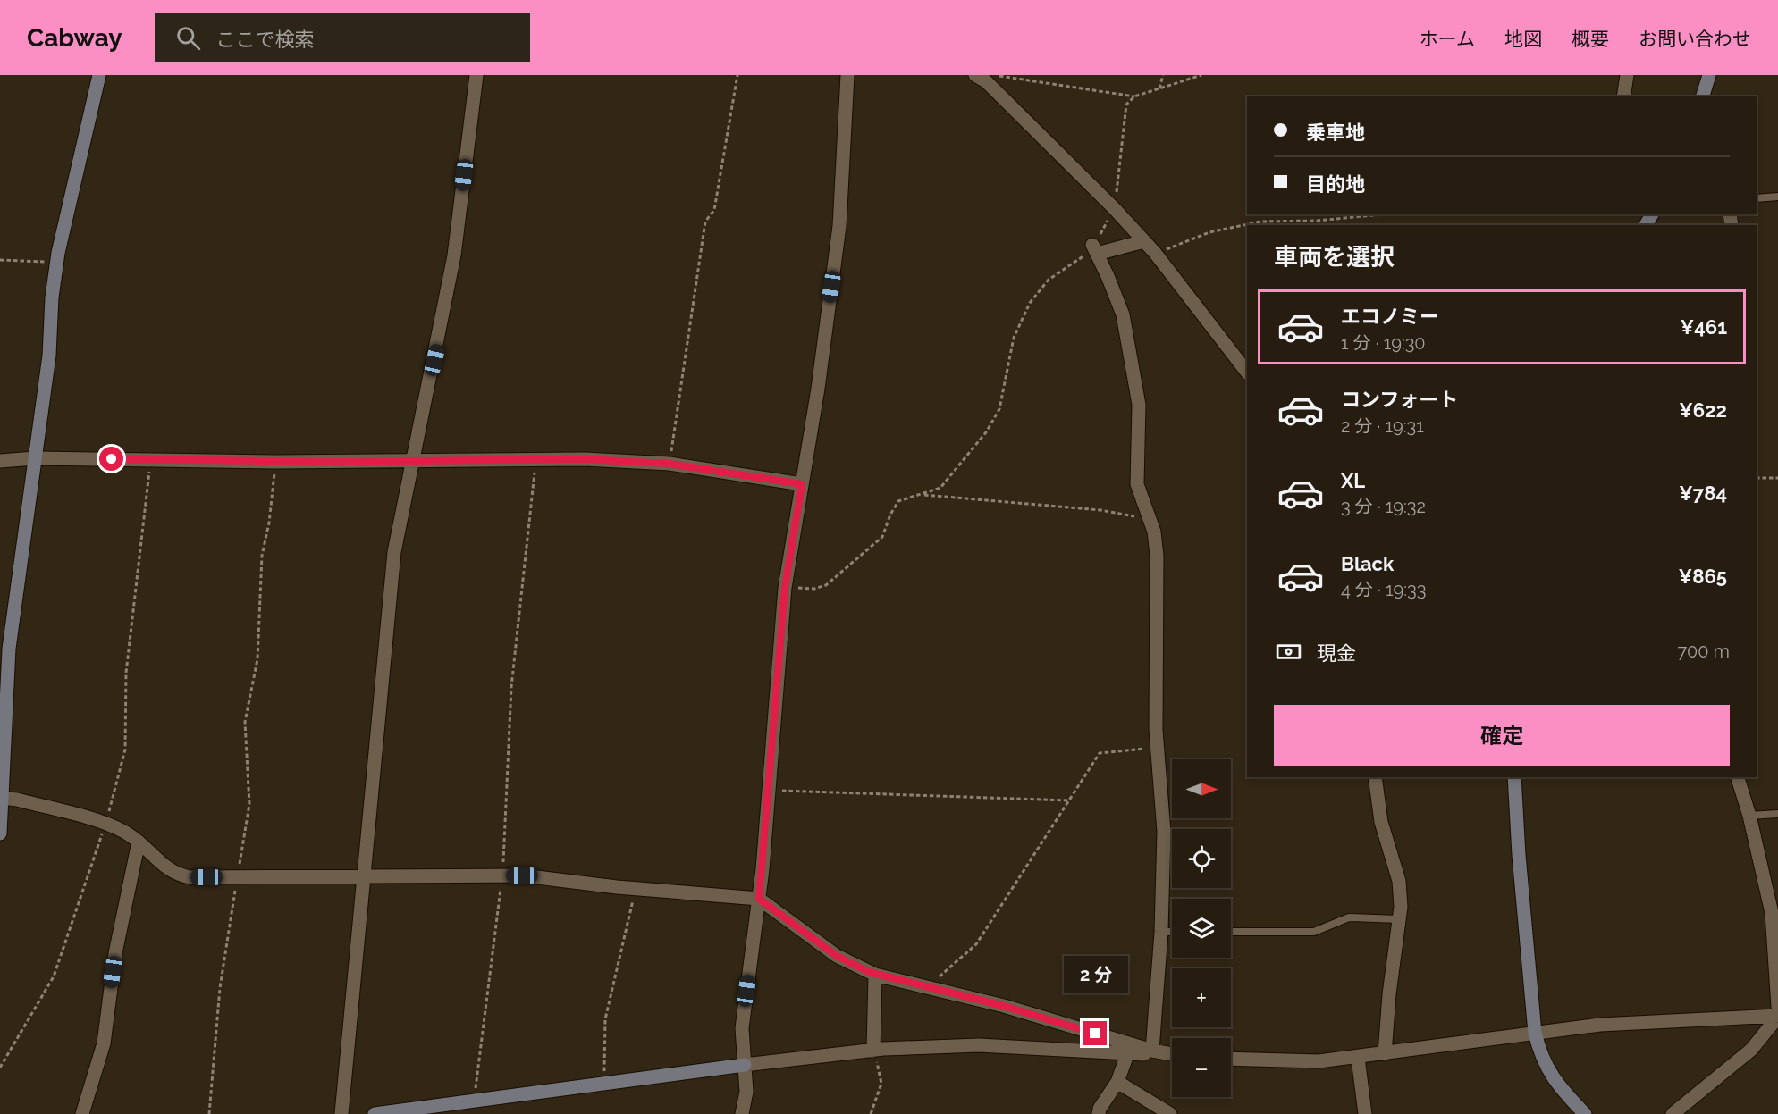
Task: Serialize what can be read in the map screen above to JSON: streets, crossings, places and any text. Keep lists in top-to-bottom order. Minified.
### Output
{"north":"right","page":{"header":"Cabway","search":"ここで検索","nav":["ホーム","地図","概要","お問い合わせ"],"banner":["乗車地","目的地"],"heading":"車両を選択","list":[{"name":"エコノミー","note":"1 分 · 19:30","value":"¥461"},{"name":"コンフォート","note":"2 分 · 19:31","value":"¥622"},{"name":"XL","note":"3 分 · 19:32","value":"¥784"},{"name":"Black","note":"4 分 · 19:33","value":"¥865"}],"pay":["現金","700 m"],"buttons":"確定","map_buttons":["+","−"],"bubble":"2 分"}}
